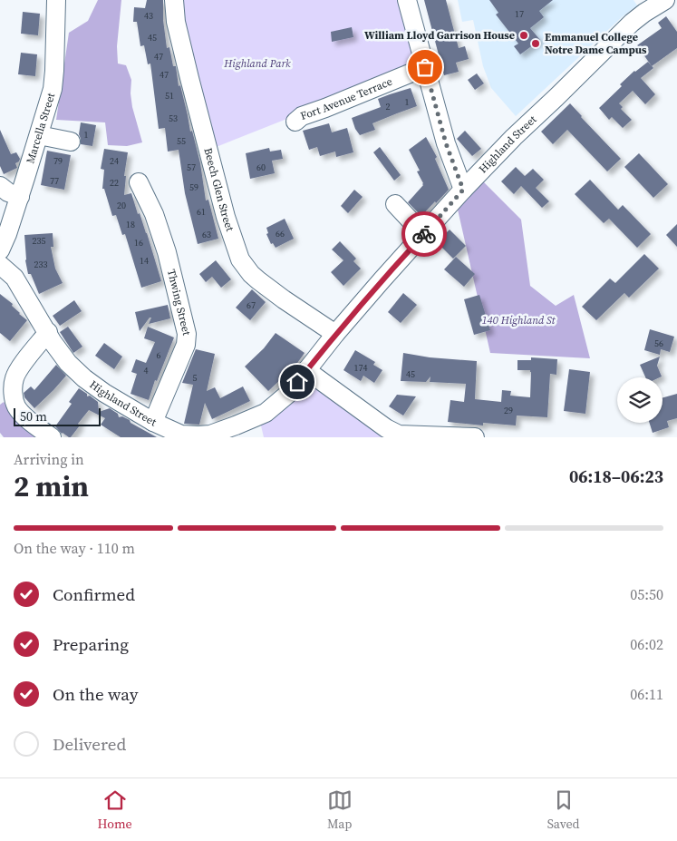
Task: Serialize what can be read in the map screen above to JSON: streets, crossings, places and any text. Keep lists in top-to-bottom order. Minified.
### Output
{"streets":{"street":["Fort Avenue Terrace","Marcella Street","Highland Street","Beech Glen Street","Thwing Street"]},"crossings":[["Highland Street","Beech Glen Street"],["Highland Street","Thwing Street"]],"parks":["Highland Park","140 Highland St"],"places":["William Lloyd Garrison House","Emmanuel College Notre Dame Campus"],"house_numbers":["17","43","45","47","47","51","1","2","53","1","55","79","24","57","60","77","22","59","20","61","18","66","63","235","16","14","233","67","56","6","174","4","45","5","29"],"scale_bar":"50 m","page":{"scale":"50 m","heading":["2 min","Arriving in","06:18–06:23"],"bar":"On the way · 110 m","list":[["Confirmed","05:50"],["Preparing","06:02"],["On the way","06:11"],"Delivered"],"tabs":["Home","Map","Saved"]}}
